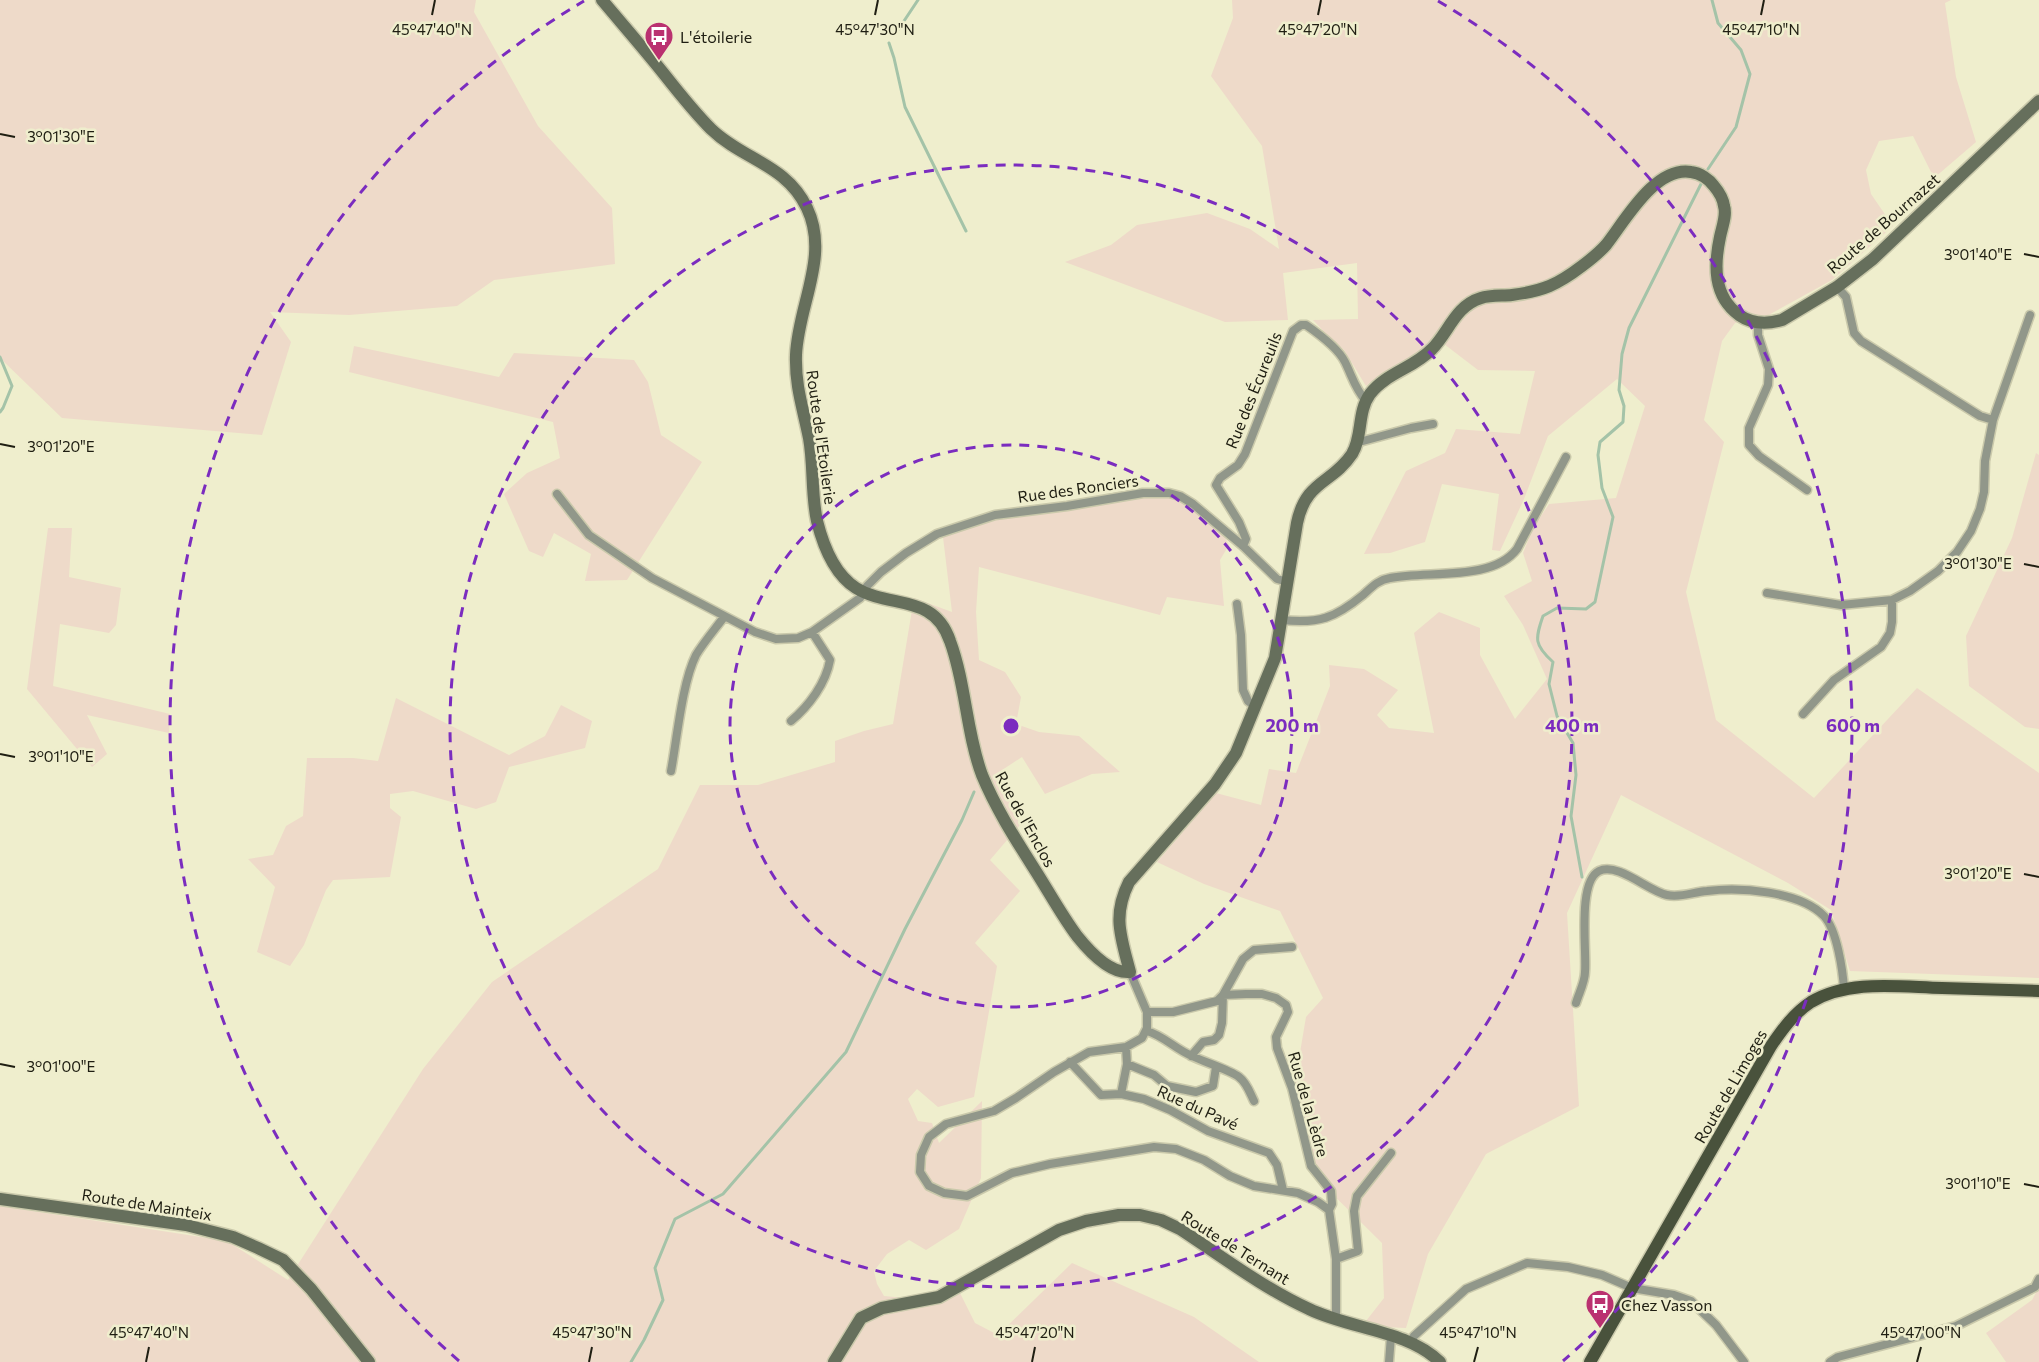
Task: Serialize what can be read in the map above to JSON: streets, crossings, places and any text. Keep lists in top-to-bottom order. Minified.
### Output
{"streets":{"main road":["Route de Limoges"],"street":["Route de Bournazet","Rue des Écureuils","Route de l'Etoilerie","Rue des Ronciers","Rue de l'Enclos","Rue de la Lèdre","Rue du Pavé","Route de Mainteix","Route de Ternant"]},"crossings":[["Rue des Écureuils","Rue des Ronciers"],["Route de l'Etoilerie","Rue des Ronciers"],["Route de l'Etoilerie","Rue de l'Enclos"],["Rue des Ronciers","Rue de l'Enclos"]],"places":{"bus stop":["L'étoilerie","Chez Vasson"]},"coordinates":["45°47'40\"N","45°47'30\"N","45°47'20\"N","45°47'10\"N","3°01'30\"E","3°01'40\"E","3°01'20\"E","3°01'10\"E","3°01'00\"E","45°47'00\"N"],"rings":["200 m","400 m","600 m"]}
